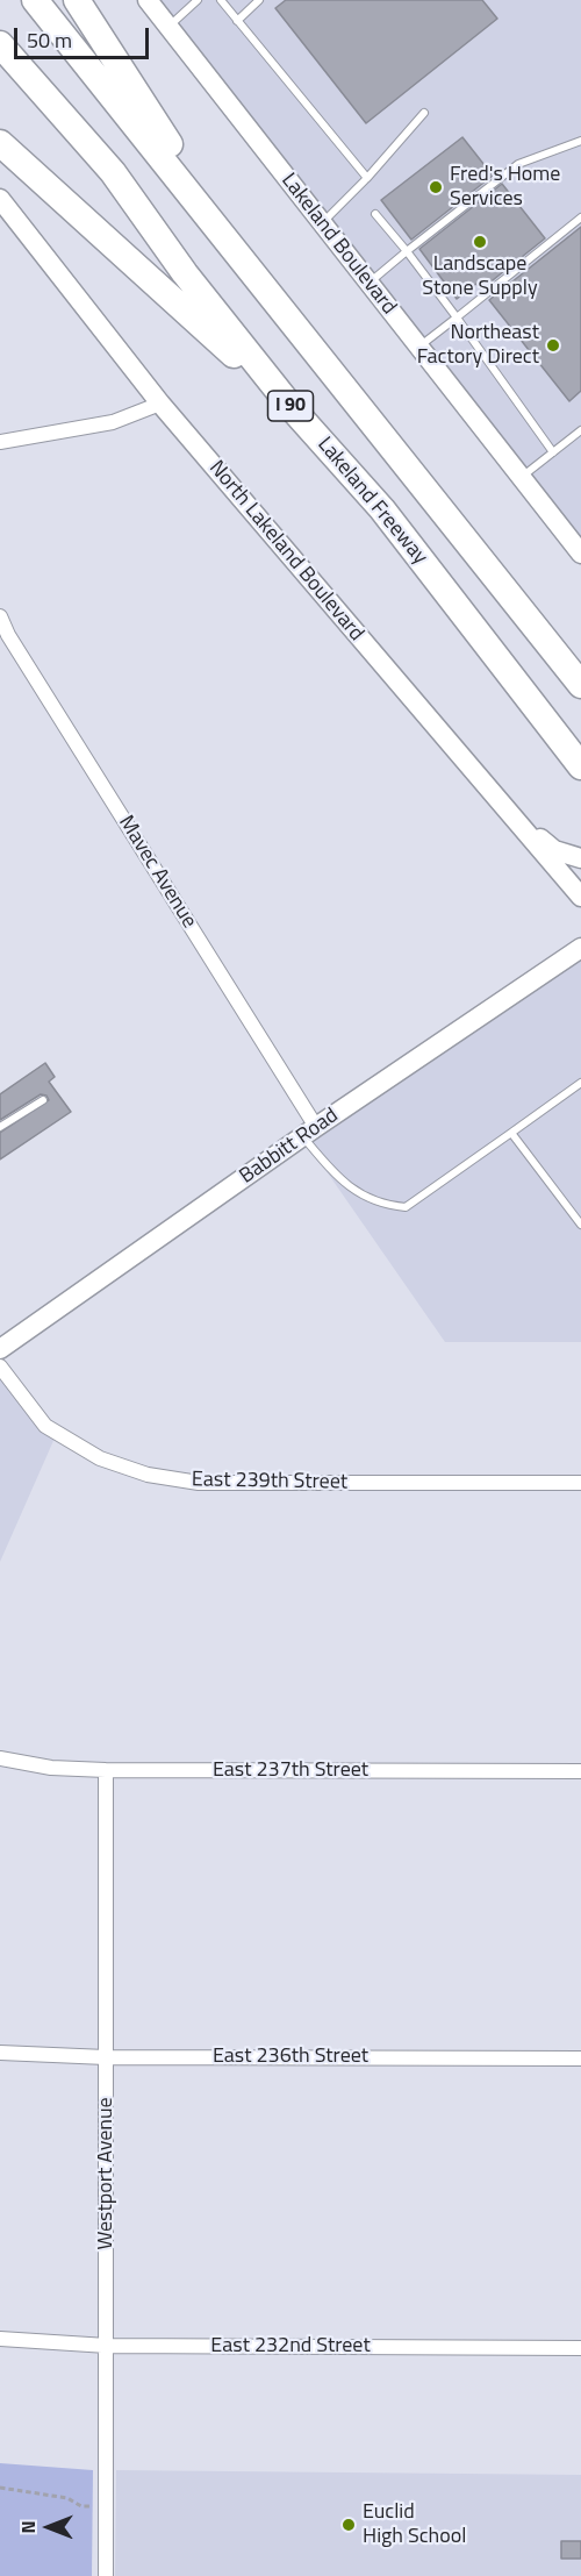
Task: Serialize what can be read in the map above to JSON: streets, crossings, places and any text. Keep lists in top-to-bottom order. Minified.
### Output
{"streets":{"highway":["I 90","Lakeland Freeway"],"street":["Lakeland Boulevard","North Lakeland Boulevard","Mavec Avenue","Babbitt Road","East 239th Street","East 237th Street","East 236th Street","Westport Avenue","East 232nd Street"]},"crossings":[["Mavec Avenue","Babbitt Road"],["East 237th Street","Westport Avenue"],["East 236th Street","Westport Avenue"],["Westport Avenue","East 232nd Street"]],"places":["Fred's Home Services","Landscape Stone Supply","Northeast Factory Direct","Euclid High School"],"scale_bar":"50 m","north":"left"}
